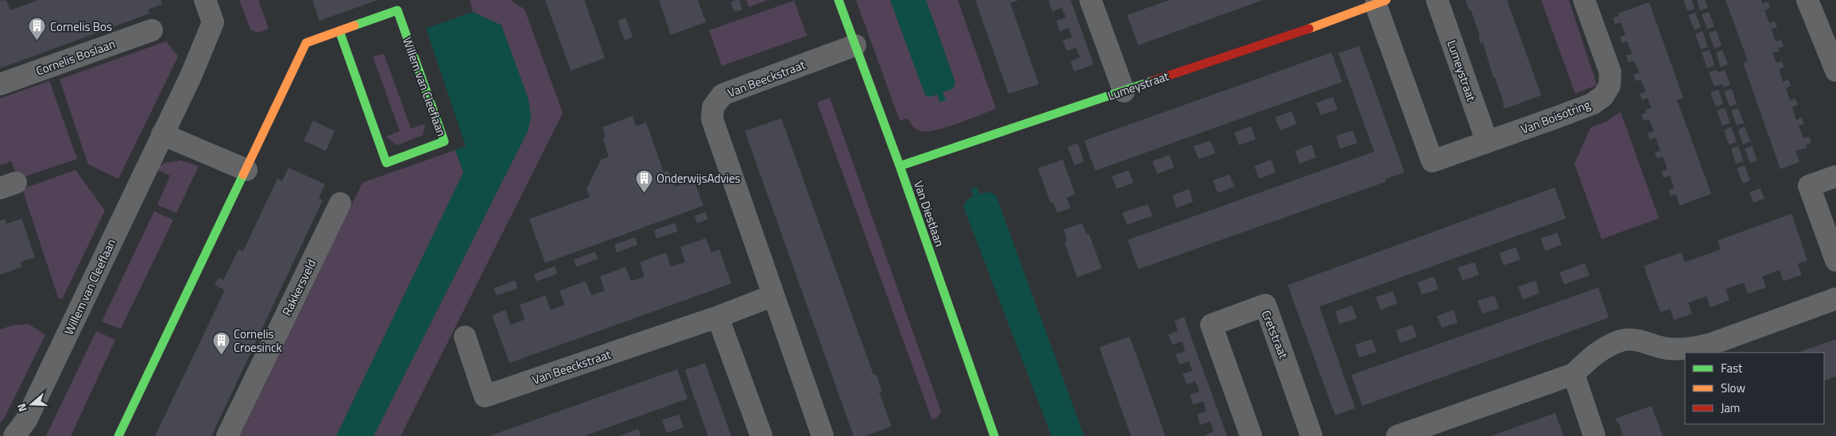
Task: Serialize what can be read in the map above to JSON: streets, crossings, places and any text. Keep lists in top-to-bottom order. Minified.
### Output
{"streets":{"street":["Cornelis Boslaan","Lumeystraat","Van Beeckstraat","Willem van Cleeflaan","Van Boisotring","Van Diestlaan","Rakkersveld","Cretstraat"]},"crossings":[["Lumeystraat","Van Boisotring"],["Lumeystraat","Van Diestlaan"],["Van Beeckstraat","Van Diestlaan"]],"places":{"building":["Cornelis Bos","OnderwijsAdvies","Cornelis Croesinck"]},"legend":["Fast","Slow","Jam"],"north":"left"}
